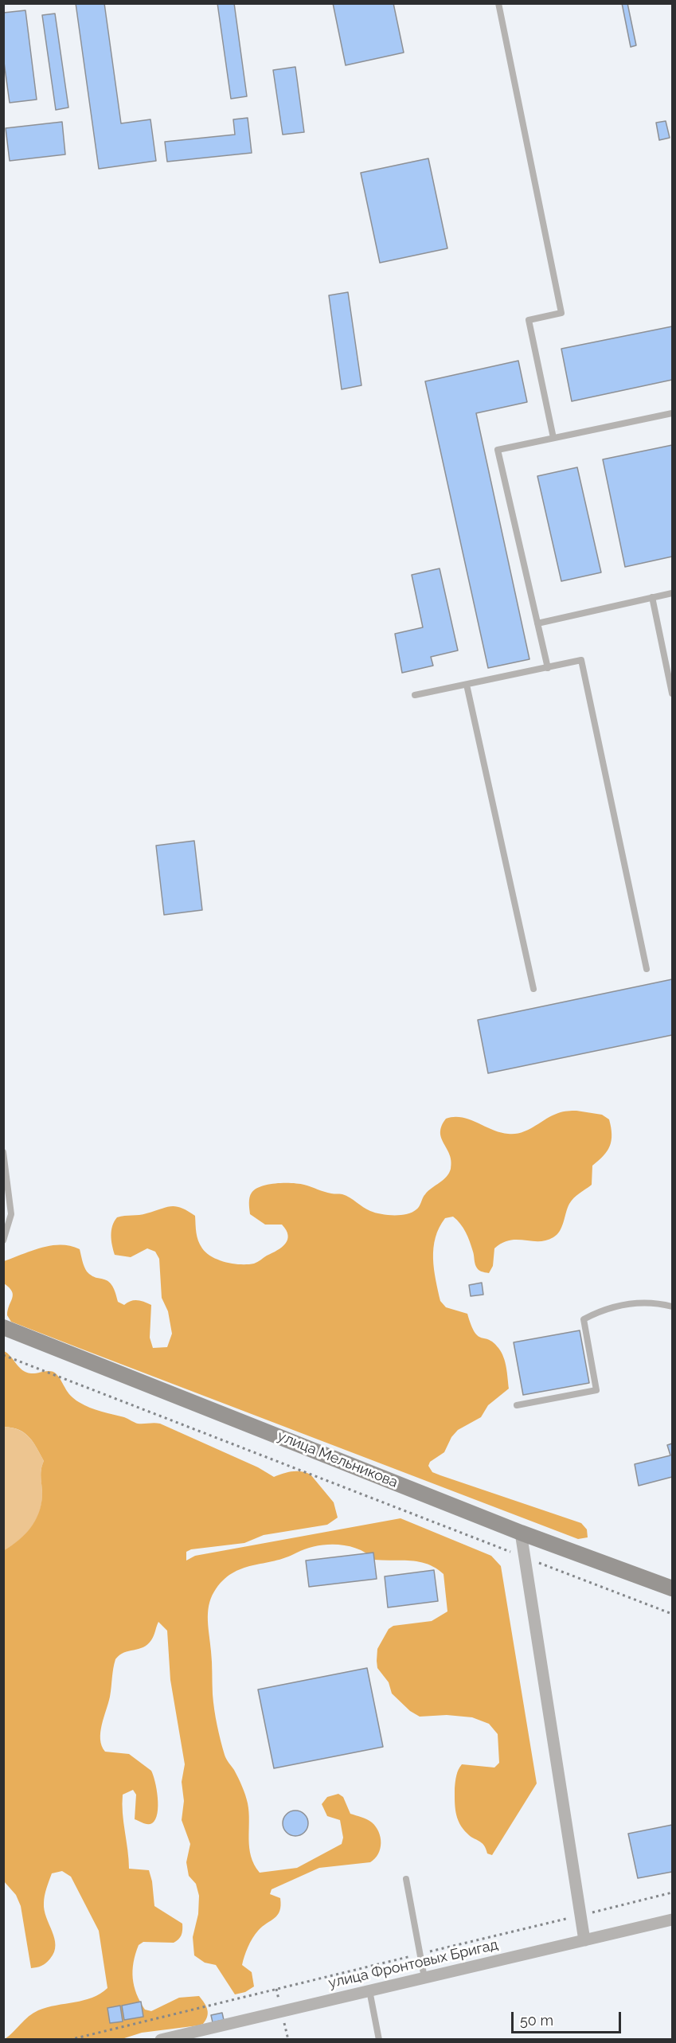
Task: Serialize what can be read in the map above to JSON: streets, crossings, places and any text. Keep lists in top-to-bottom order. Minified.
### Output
{"streets":{"street":["улица Мельникова","улица Фронтовых Бригад"]},"scale_bar":"50 m"}
